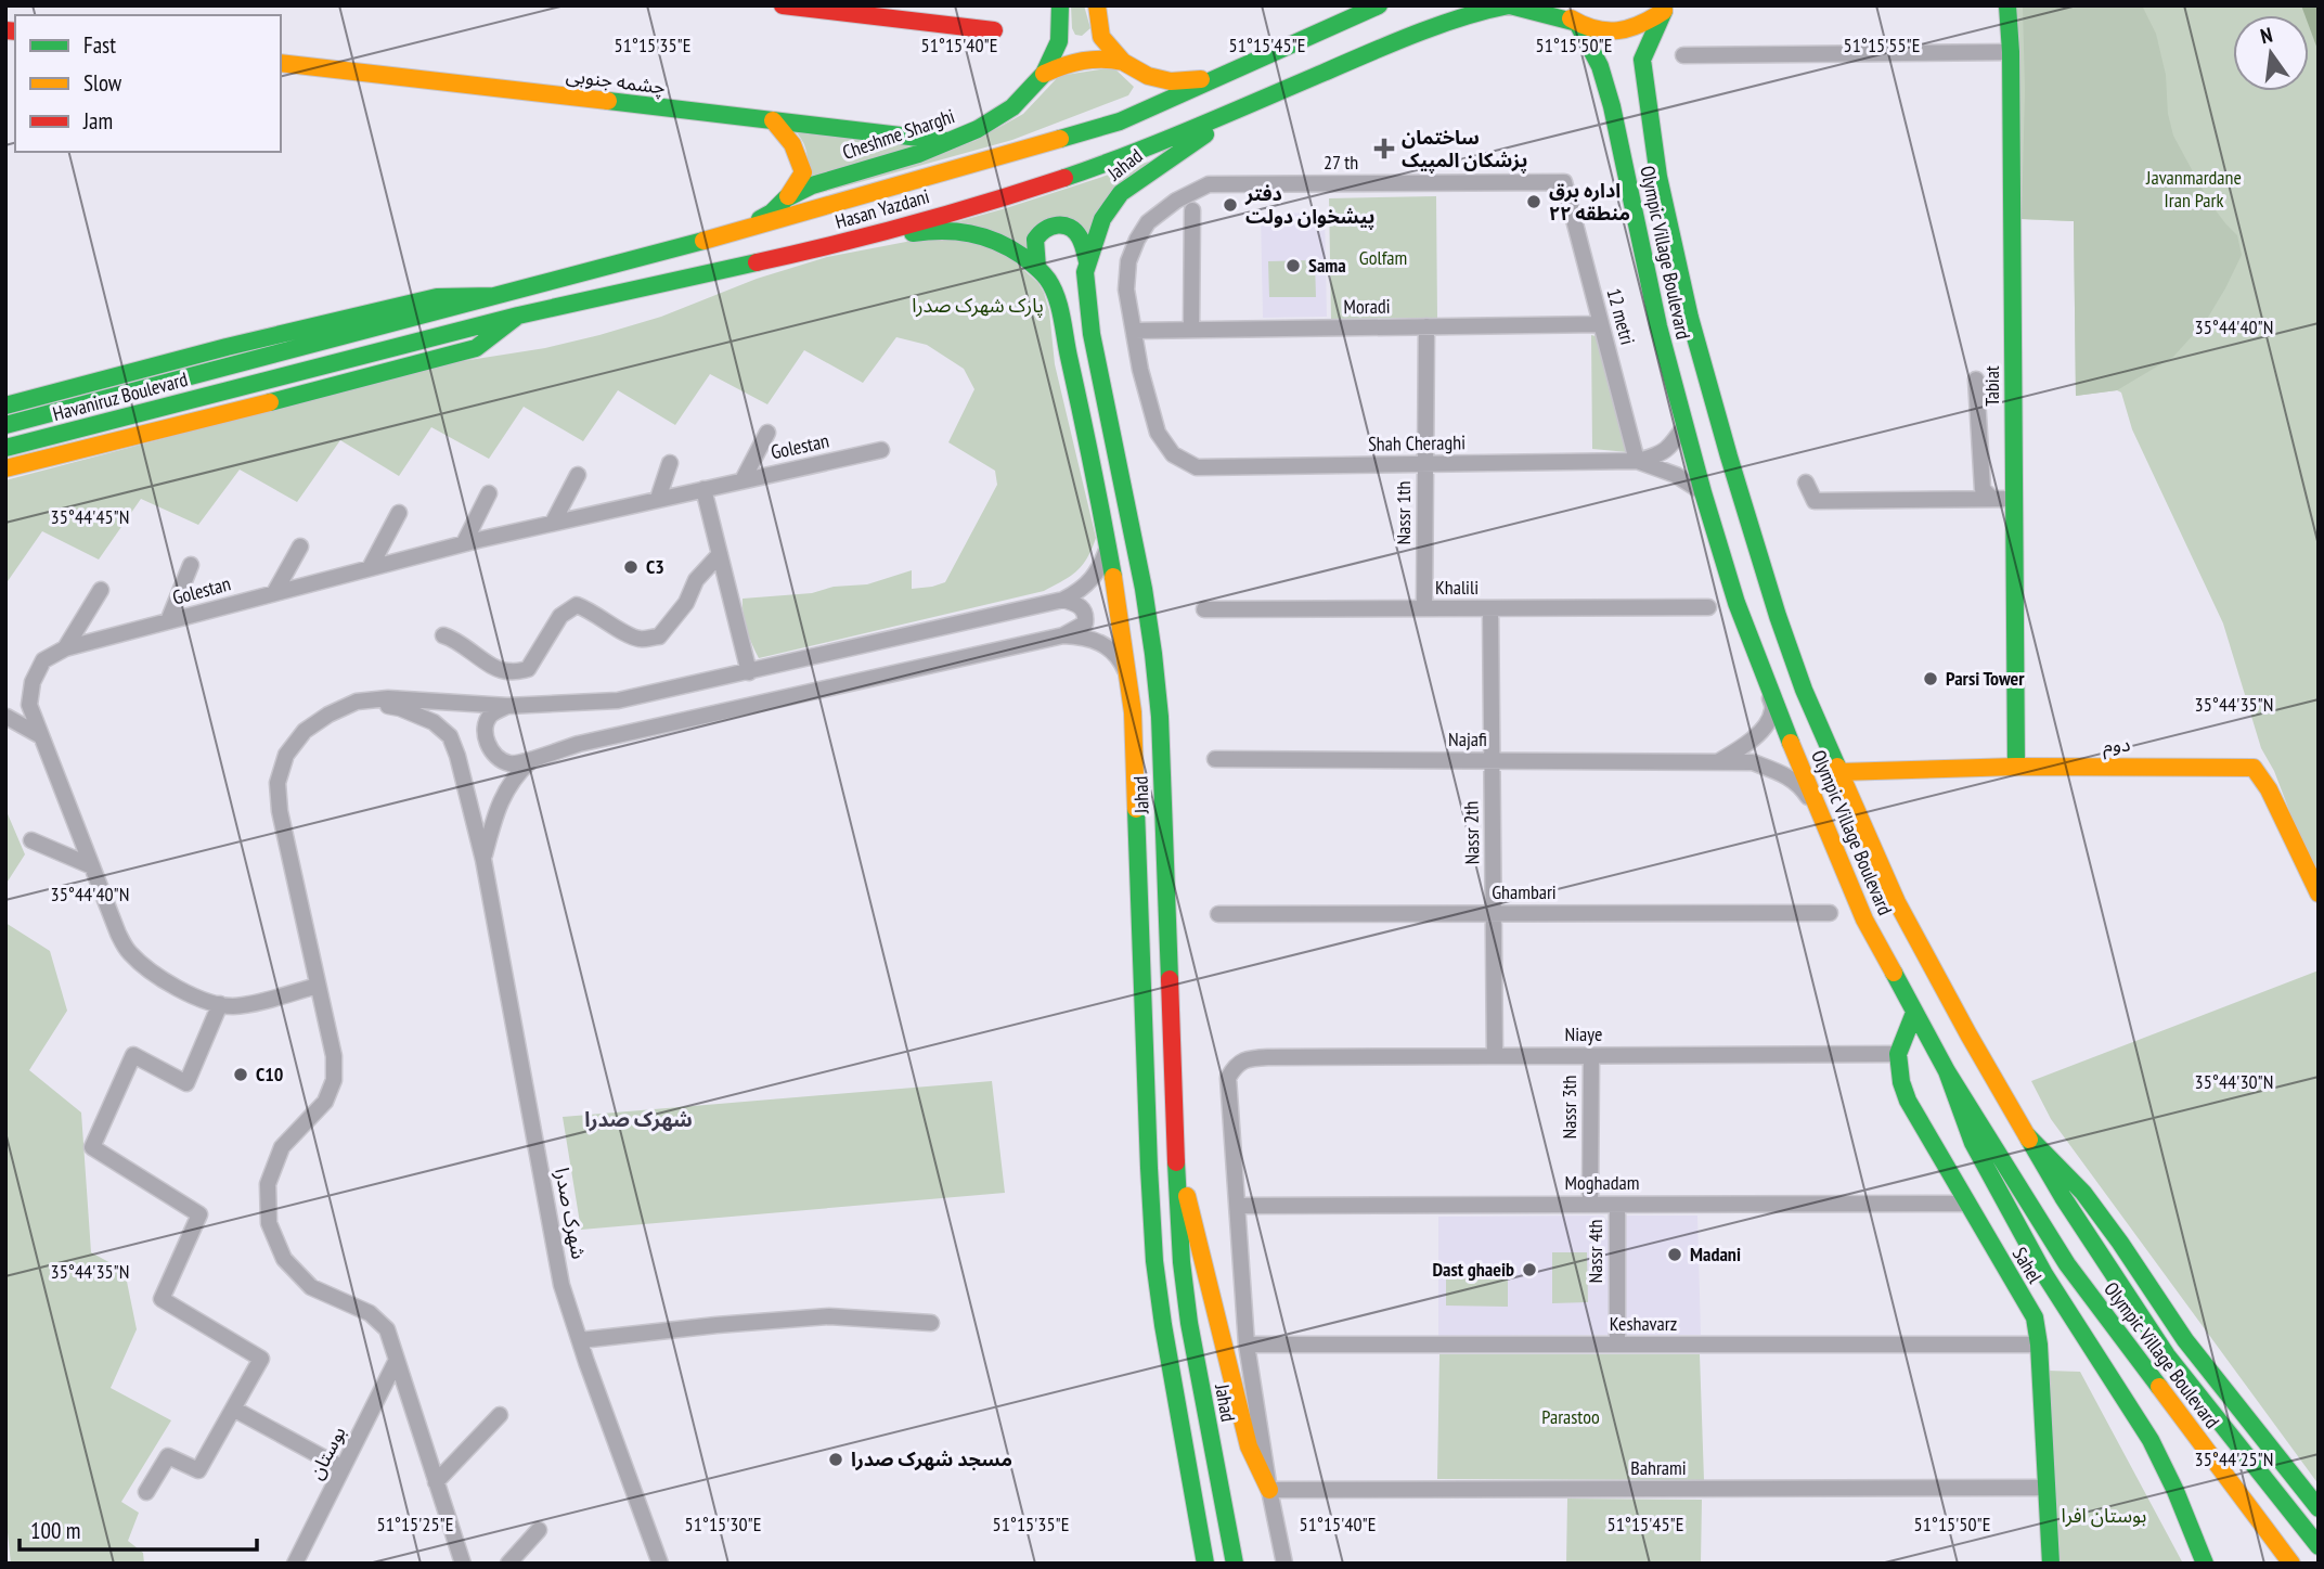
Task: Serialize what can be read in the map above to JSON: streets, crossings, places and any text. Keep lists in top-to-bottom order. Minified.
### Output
{"streets":{"main road":["چشمه جنوبی","Cheshme Sharghi","Jahad","Hasan Yazdani","Olympic Village Boulevard","Tabiat","Havaniruz Boulevard","دوم","Sahel"],"street":["27 th","Moradi","12 metri","Shah Cheraghi","Golestan","Nassr 1th","Khalili","Najafi","Nassr 2th","Ghambari","Niaye","Nassr 3th","Moghadam","شهرک صدرا","Nassr 4th","Keshavarz","بوستان","Bahrami"]},"crossings":[["چشمه جنوبی","Cheshme Sharghi"],["Cheshme Sharghi","Hasan Yazdani"],["27 th","Moradi"],["27 th","12 metri"],["27 th","Shah Cheraghi"],["Jahad","Hasan Yazdani"],["Hasan Yazdani","Olympic Village Boulevard"],["Hasan Yazdani","Havaniruz Boulevard"],["Olympic Village Boulevard","Najafi"],["Olympic Village Boulevard","دوم"],["Moradi","12 metri"],["Moradi","Shah Cheraghi"],["Moradi","Nassr 1th"],["12 metri","Shah Cheraghi"],["Tabiat","دوم"],["Shah Cheraghi","Nassr 1th"],["Nassr 1th","Khalili"],["Khalili","Nassr 2th"],["Najafi","Nassr 2th"],["Nassr 2th","Ghambari"],["Nassr 2th","Niaye"],["Niaye","Nassr 3th"],["Niaye","Moghadam"],["Niaye","Sahel"],["Nassr 3th","Moghadam"],["Moghadam","Nassr 4th"],["Moghadam","Sahel"],["Nassr 4th","Keshavarz"],["Sahel","Keshavarz"],["Sahel","Bahrami"]],"districts":["شهرک صدرا"],"parks":["Javanmardane Iran Park","Golfam","پارک شهرک صدرا","Parastoo","بوستان افرا"],"places":{"health":["ساختمان پزشکان المپیک"],"other":["اداره برق منطقه ۲۲","دفتر پیشخوان دولت","Sama","C3","Parsi Tower","C10","Madani","Dast ghaeib","مسجد شهرک صدرا"]},"legend":["Fast","Slow","Jam"],"scale_bar":"100 m","north":"top","coordinates":["51°15'35\"E","51°15'40\"E","51°15'45\"E","51°15'50\"E","51°15'55\"E","35°44'40\"N","35°44'45\"N","35°44'35\"N","35°44'30\"N","35°44'25\"N","51°15'25\"E","51°15'30\"E"]}
